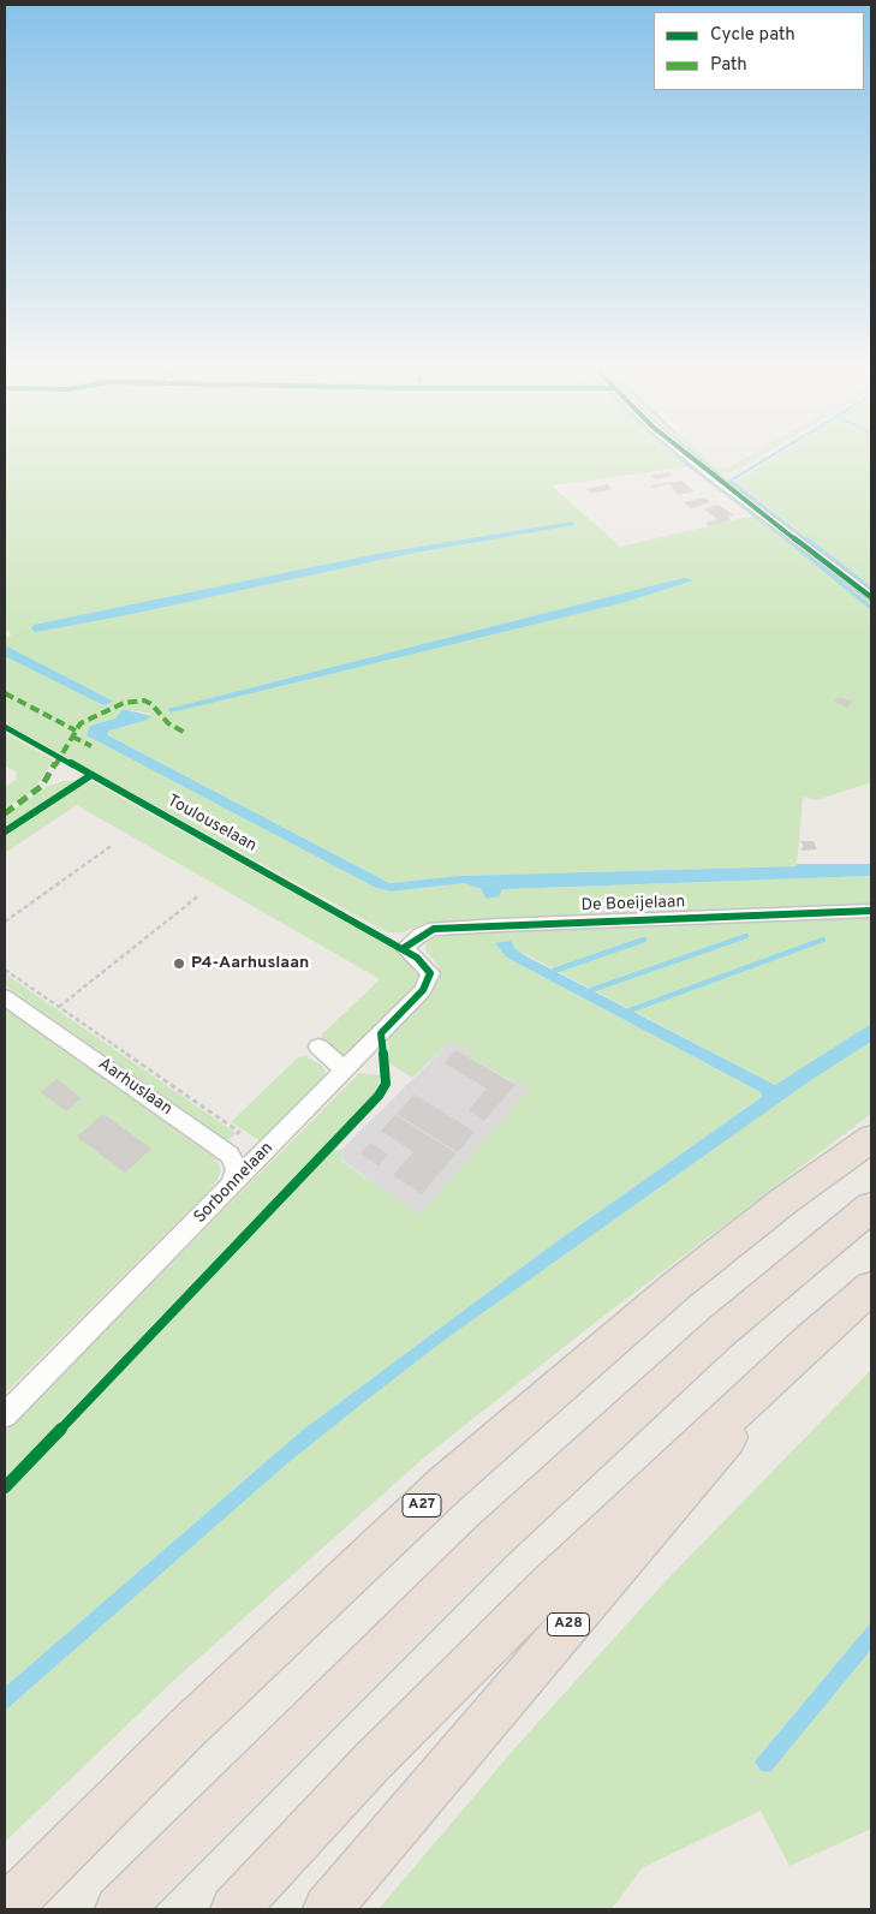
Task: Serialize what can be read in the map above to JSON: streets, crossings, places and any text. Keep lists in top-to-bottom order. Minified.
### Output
{"streets":{"highway":["A27","A28"],"street":["De Boeijelaan","Aarhuslaan","Sorbonnelaan"],"cycle path":["Toulouselaan"]},"crossings":[["De Boeijelaan","Sorbonnelaan"],["Aarhuslaan","Sorbonnelaan"]],"places":["P4-Aarhuslaan"],"legend":["Cycle path","Path"]}
